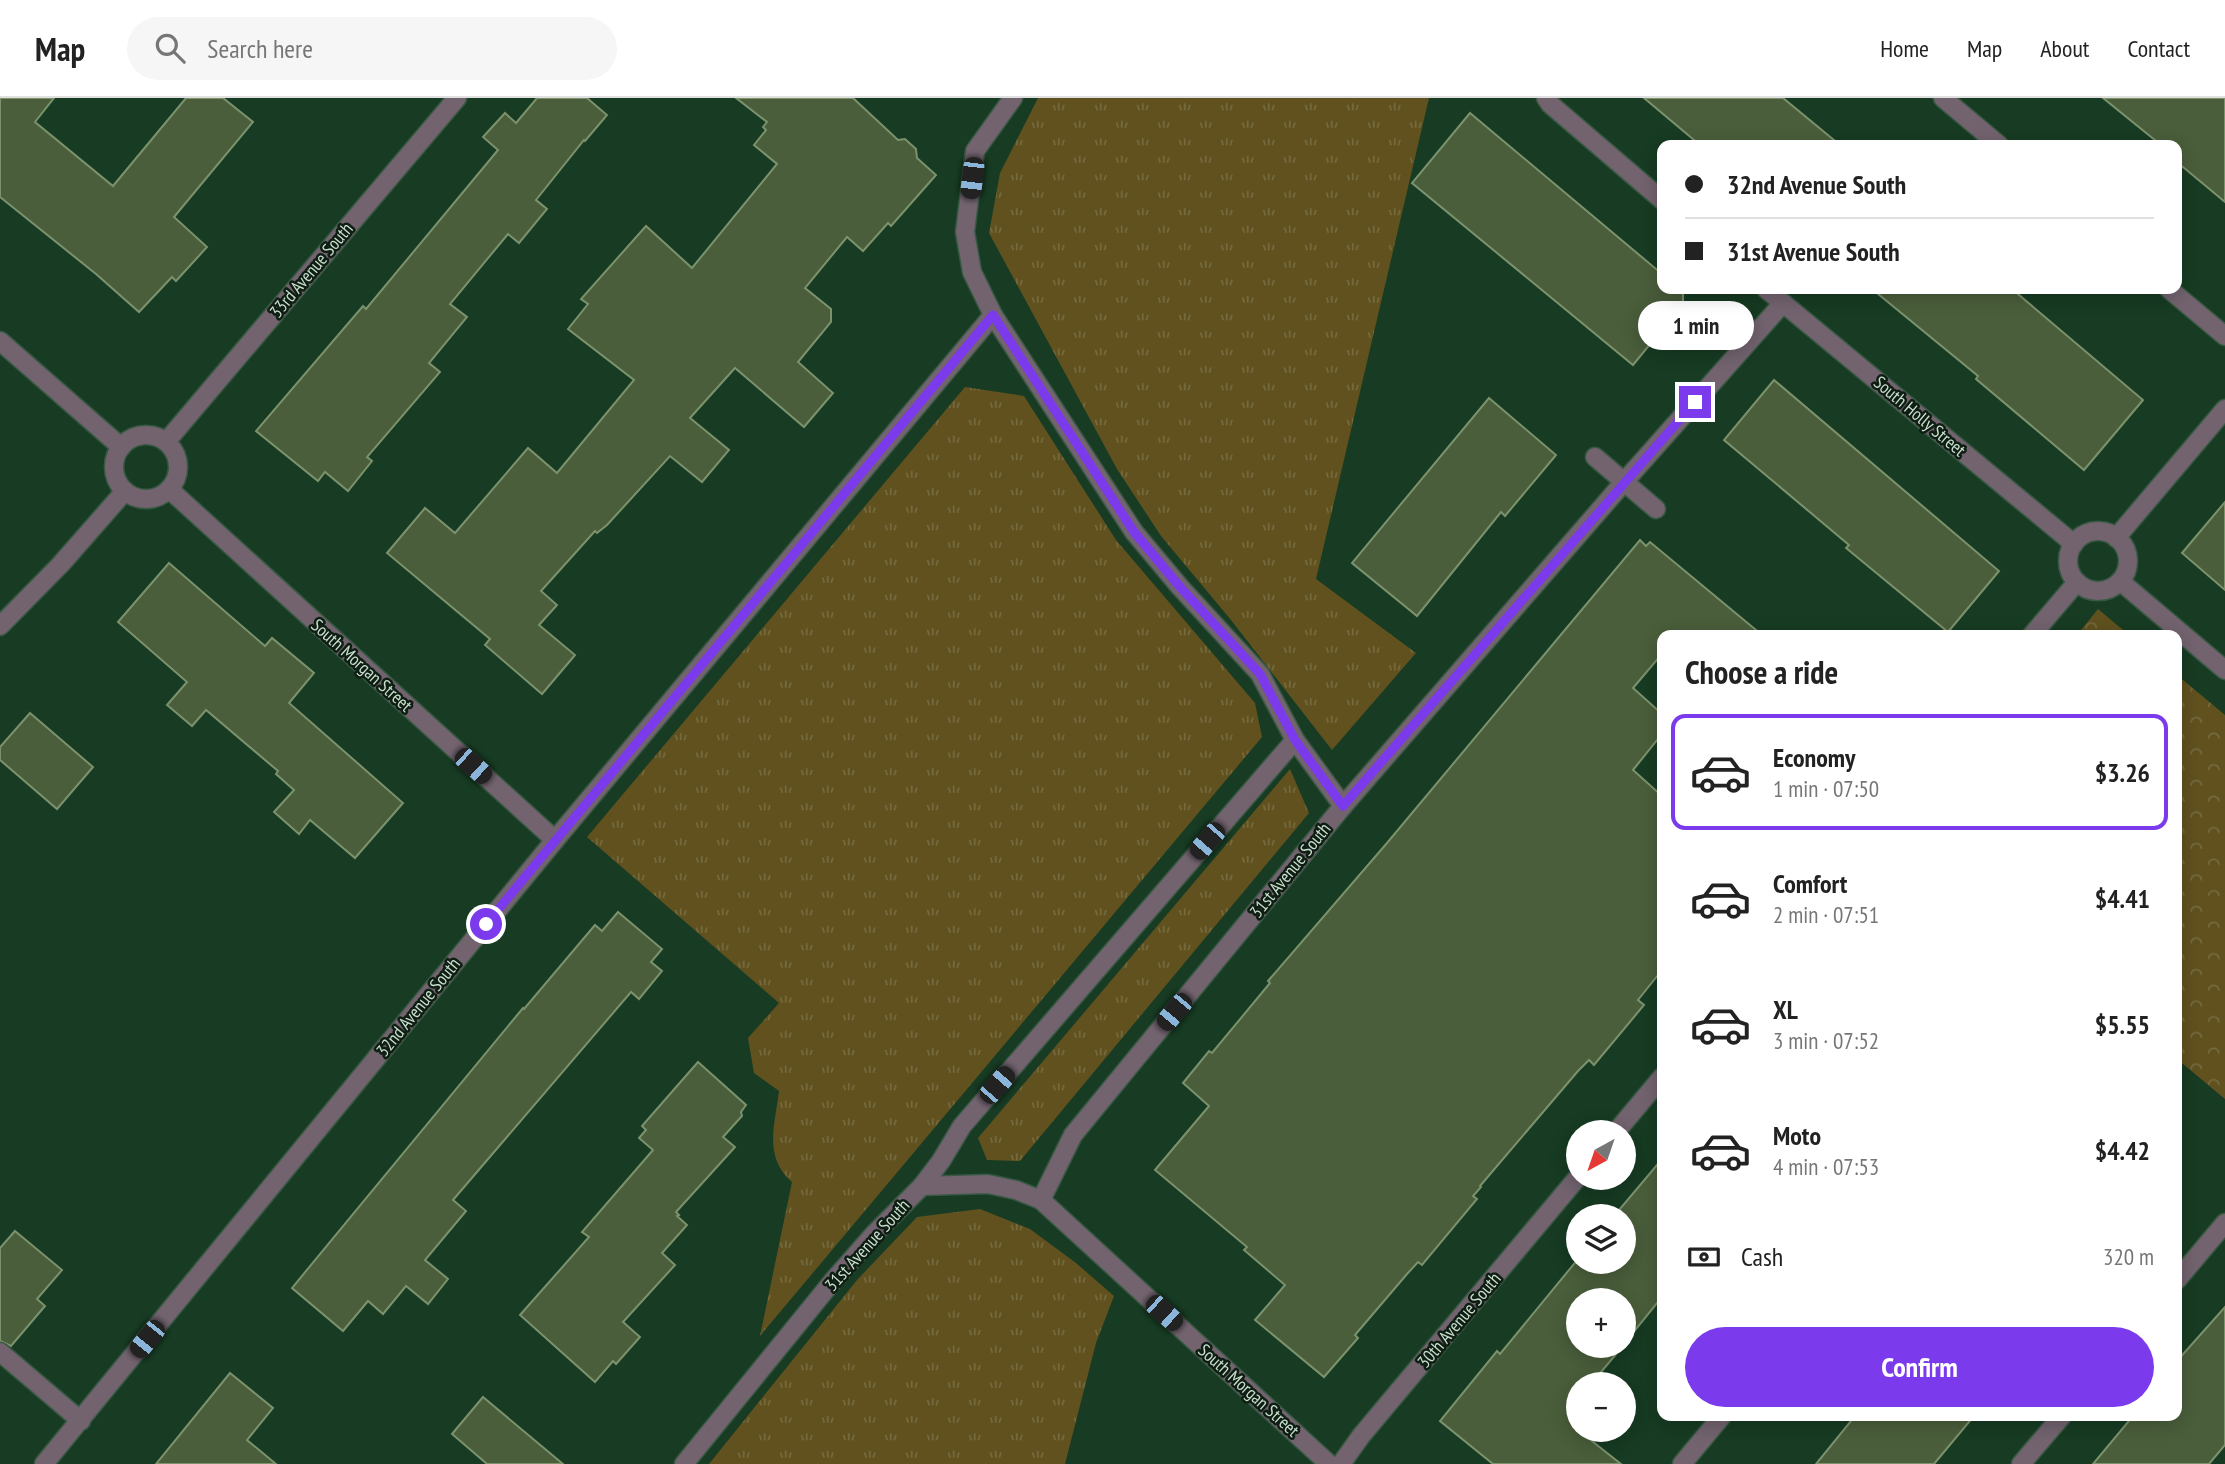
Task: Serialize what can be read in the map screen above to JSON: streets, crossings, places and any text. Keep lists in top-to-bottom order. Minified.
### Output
{"streets":{"street":["33rd Avenue South","South Holly Street","South Morgan Street","31st Avenue South","32nd Avenue South","30th Avenue South"]},"crossings":[["33rd Avenue South","South Morgan Street"],["South Holly Street","31st Avenue South"],["South Morgan Street","31st Avenue South"],["South Morgan Street","32nd Avenue South"]],"north":"bottom left","page":{"header":"Map","search":"Search here","nav":["Home","Map","About","Contact"],"banner":["32nd Avenue South","31st Avenue South"],"bubble":"1 min","heading":"Choose a ride","list":[{"name":"Economy","note":"1 min · 07:50","value":"$3.26"},{"name":"Comfort","note":"2 min · 07:51","value":"$4.41"},{"name":"XL","note":"3 min · 07:52","value":"$5.55"},{"name":"Moto","note":"4 min · 07:53","value":"$4.42"}],"map_buttons":["+","−"],"pay":["Cash","320 m"],"buttons":"Confirm"}}
